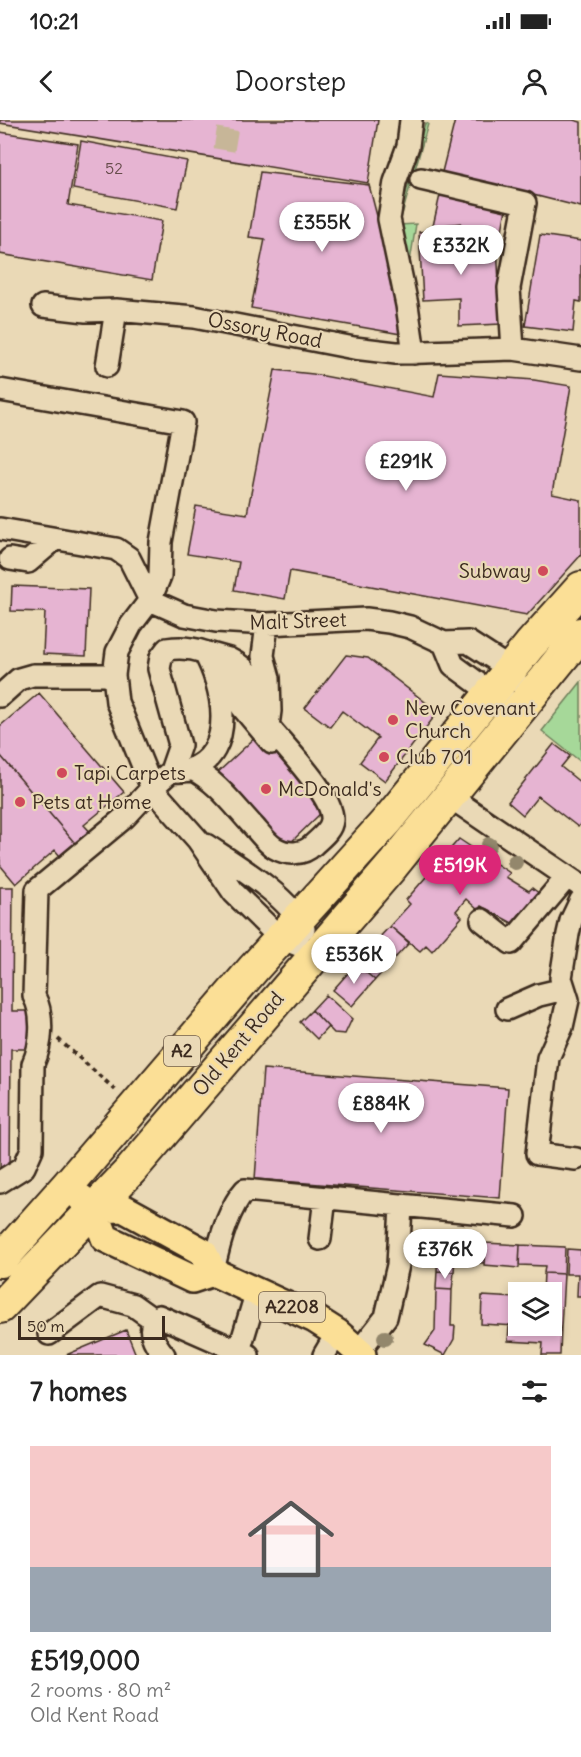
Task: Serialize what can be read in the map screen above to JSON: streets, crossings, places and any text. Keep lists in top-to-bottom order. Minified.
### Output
{"streets":{"highway":["Old Kent Road","A2"],"main road":["A2208"],"street":["Ossory Road","Malt Street"]},"crossings":[["Malt Street","Old Kent Road"]],"places":["Subway","New Covenant Church","Club 701","Tapi Carpets","McDonald's","Pets at Home"],"house_numbers":["52"],"scale_bar":"50 m","page":{"status":"10:21","header":"Doorstep","price":["£355K","£332K","£291K","£519K","£536K","£884K","£376K"],"scale":"50 m","heading":"7 homes","list":[{"name":"£519,000","note":"2 rooms · 80 m² · Old Kent Road"}]}}
